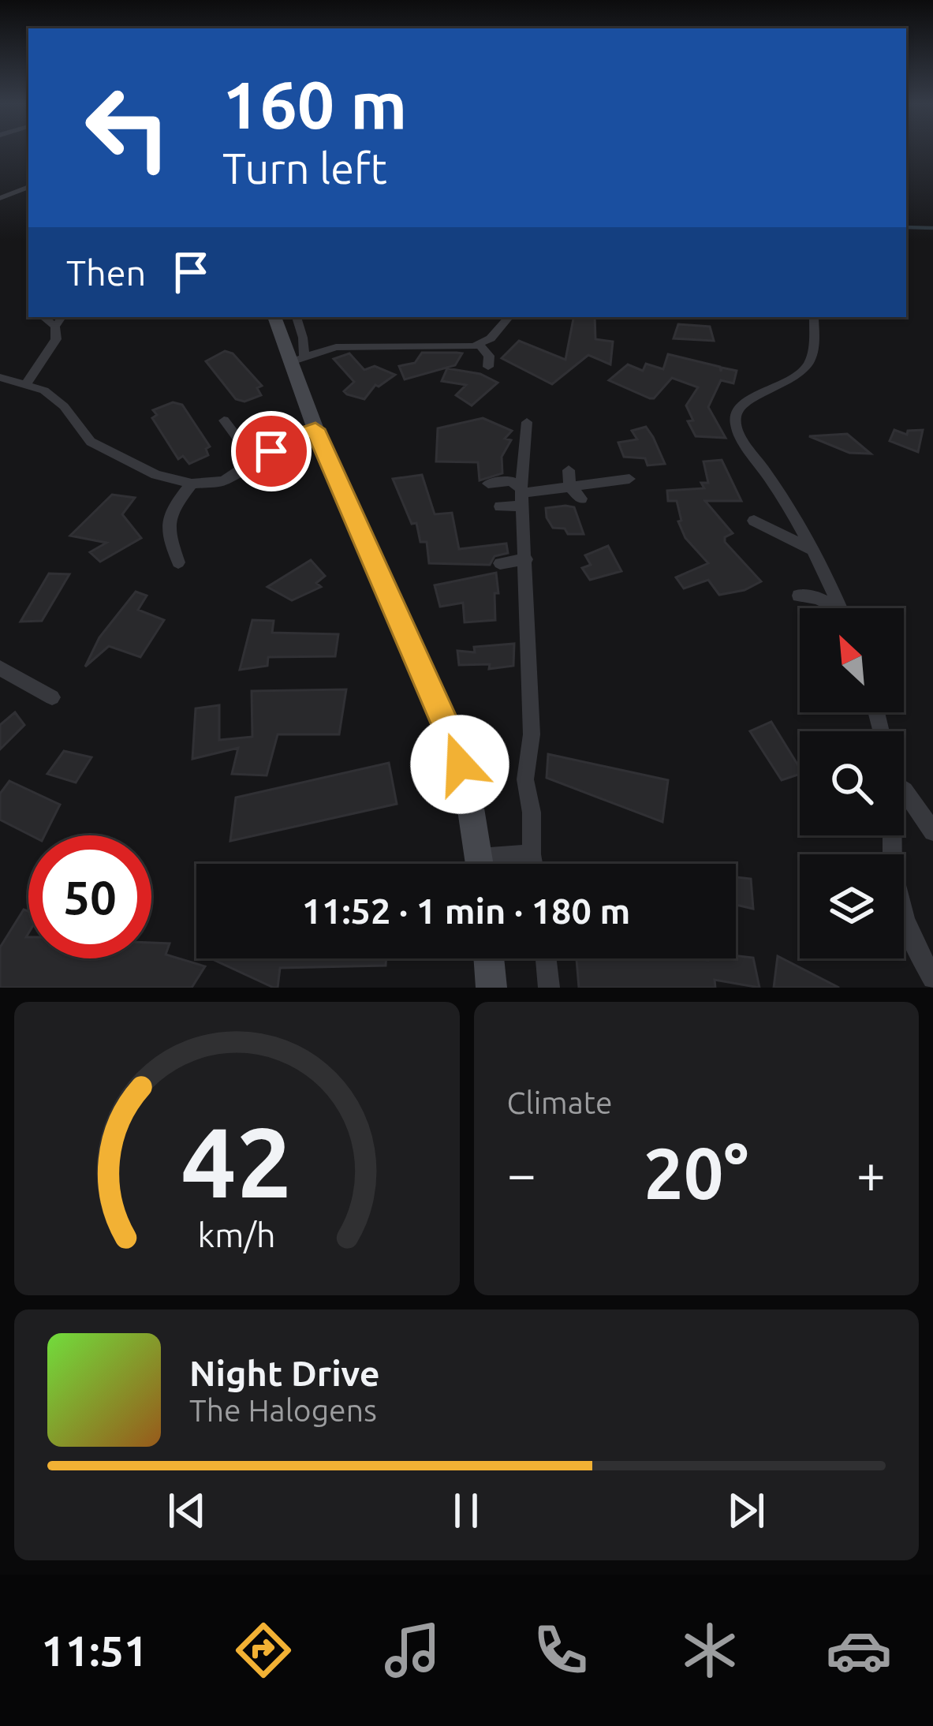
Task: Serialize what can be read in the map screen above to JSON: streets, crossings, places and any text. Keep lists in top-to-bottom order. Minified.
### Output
{"north":"top left","page":{"turn":["160 m","Turn left"],"then":"Then","limit":"50","trip":"11:52 · 1 min · 180 m","tile":"Climate","heat":["−","20°","+"],"song":["Night Drive","The Halogens"],"tabs":"11:51","gauge":["42","km/h"]}}
